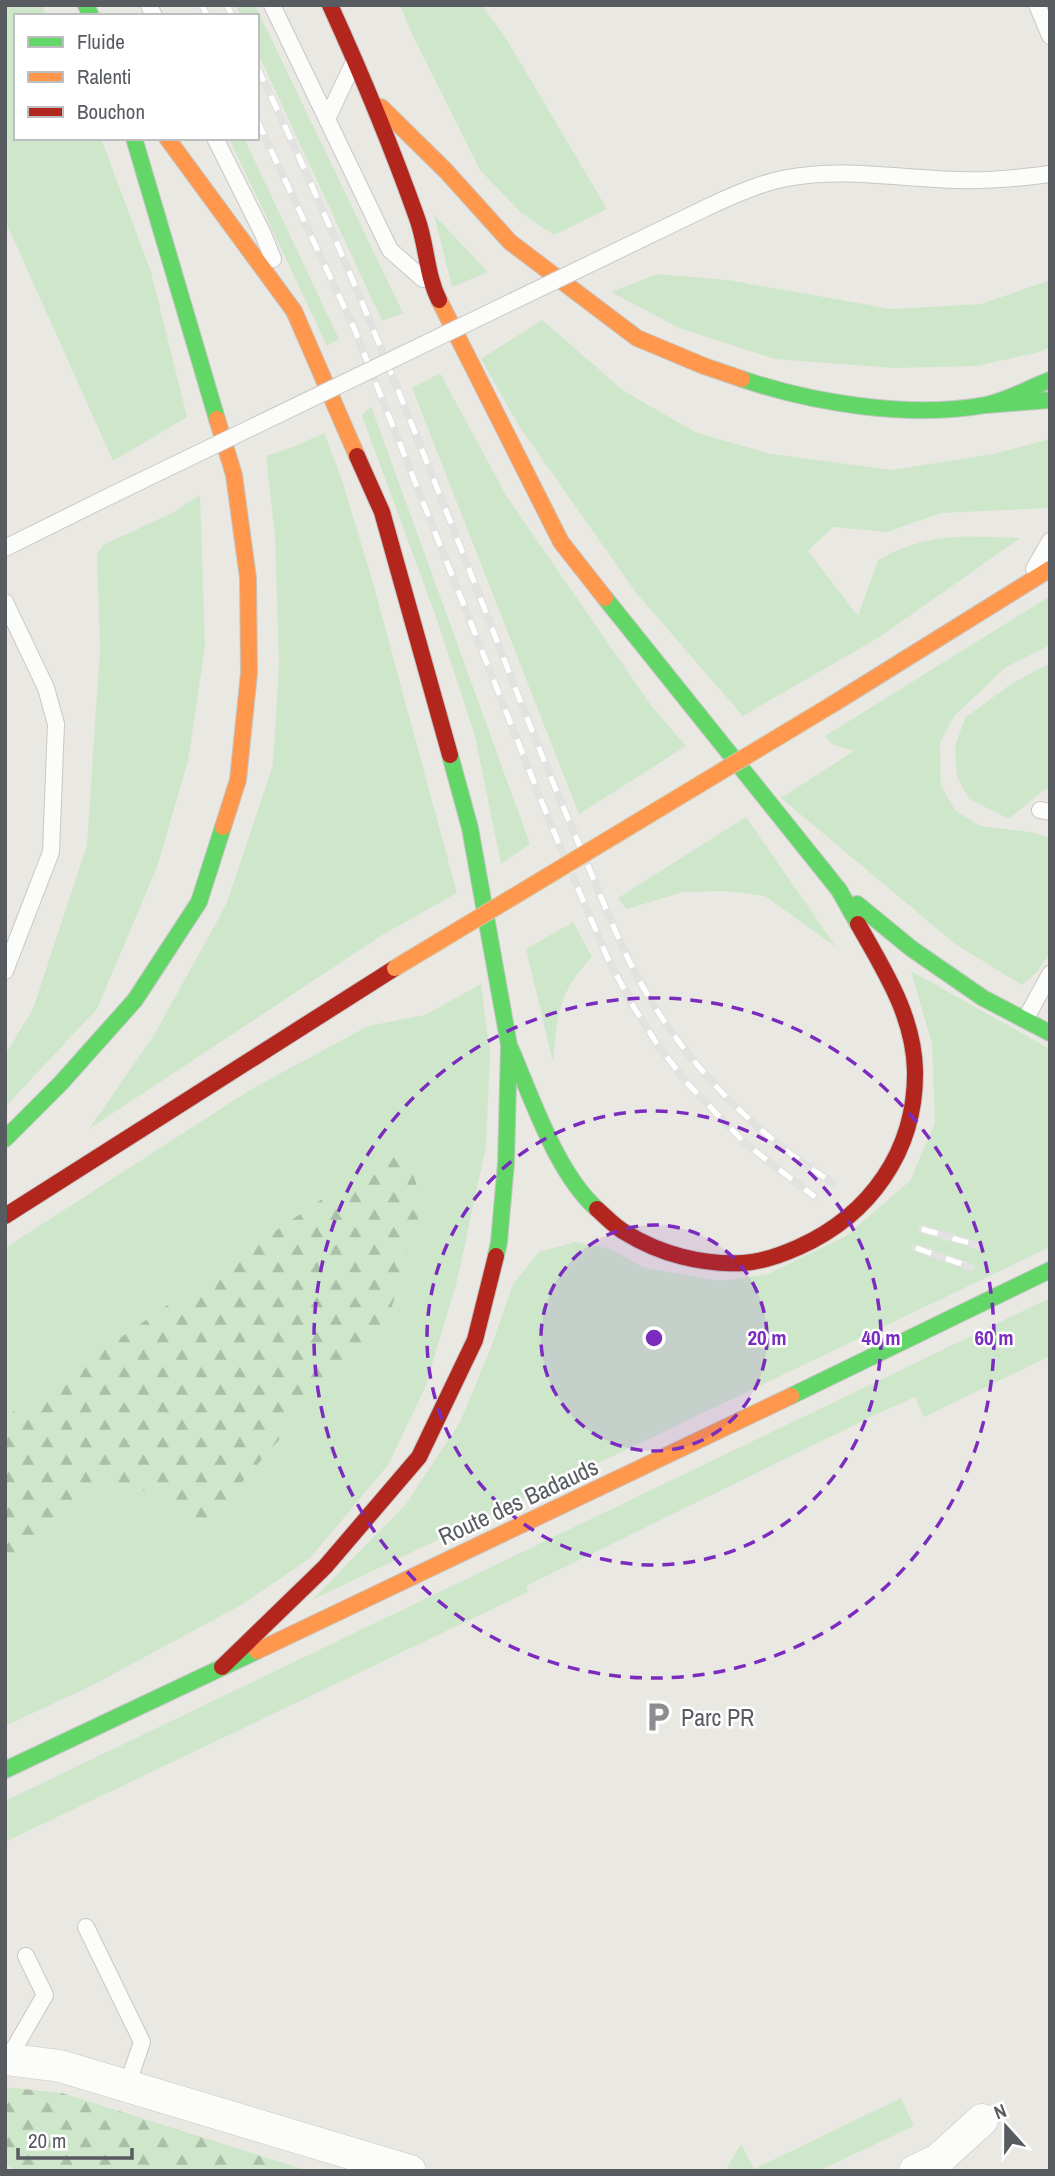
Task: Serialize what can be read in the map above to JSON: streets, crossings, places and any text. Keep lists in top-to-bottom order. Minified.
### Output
{"streets":{"main road":["Route des Badauds"]},"places":{"parking":["Parc PR"]},"legend":["Fluide","Ralenti","Bouchon"],"scale_bar":"20 m","north":"top","rings":["20 m","40 m","60 m"]}
